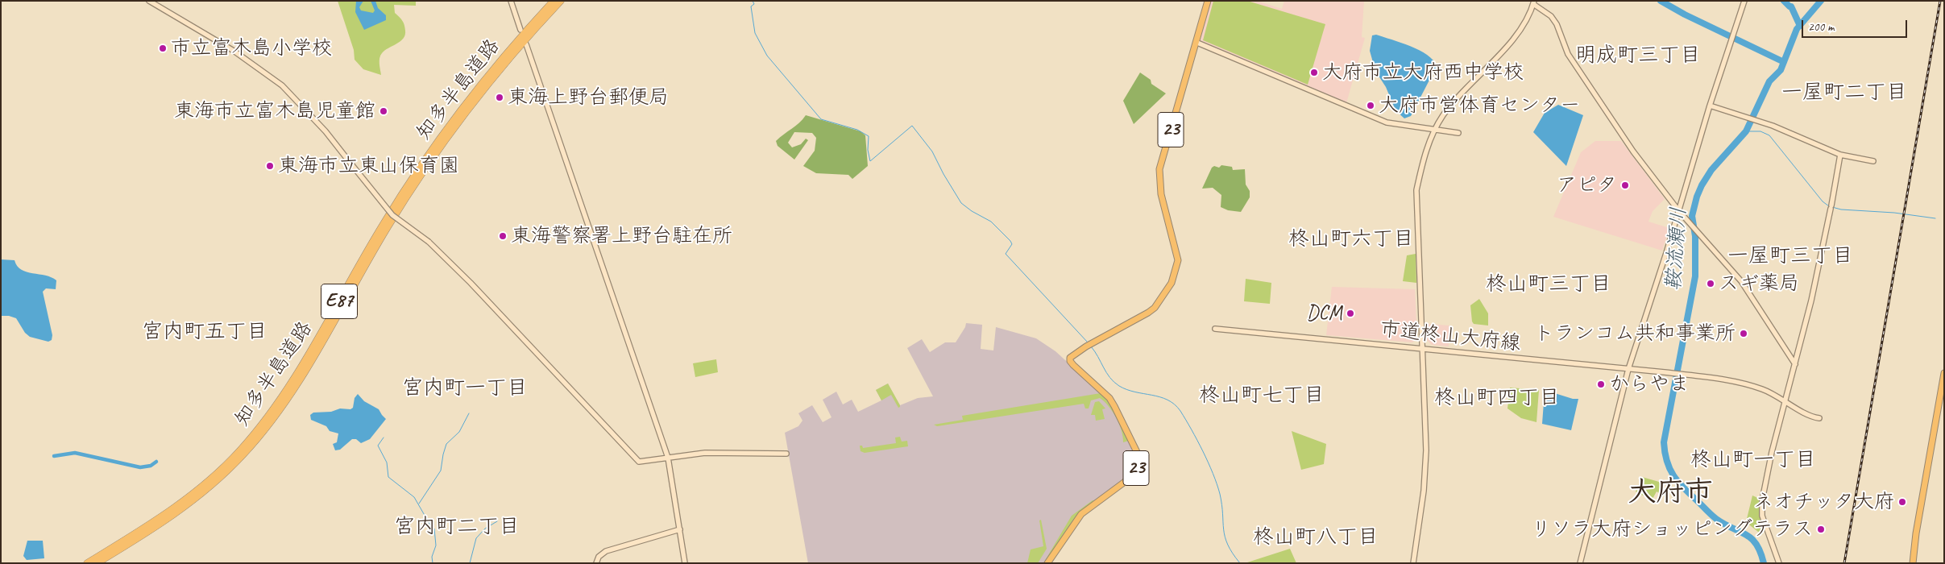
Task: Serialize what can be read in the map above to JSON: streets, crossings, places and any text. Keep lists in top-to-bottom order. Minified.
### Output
{"streets":{"highway":["知多半島道路","E87"],"main road":["23"],"street":["市道柊山大府線"]},"districts":["明成町三丁目","一屋町二丁目","柊山町六丁目","一屋町三丁目","柊山町三丁目","宮内町五丁目","宮内町一丁目","柊山町七丁目","柊山町四丁目","柊山町一丁目","大府市","宮内町二丁目","柊山町八丁目"],"water":["鞍流瀬川"],"places":["市立富木島小学校","大府市立大府西中学校","東海上野台郵便局","大府市営体育センター","東海市立富木島児童館","東海市立東山保育園","アピタ","東海警察署上野台駐在所","スギ薬局","DCM","トランコム共和事業所","からやま","ネオチッタ大府","リソラ大府ショッピングテラス"],"scale_bar":"200 m"}
